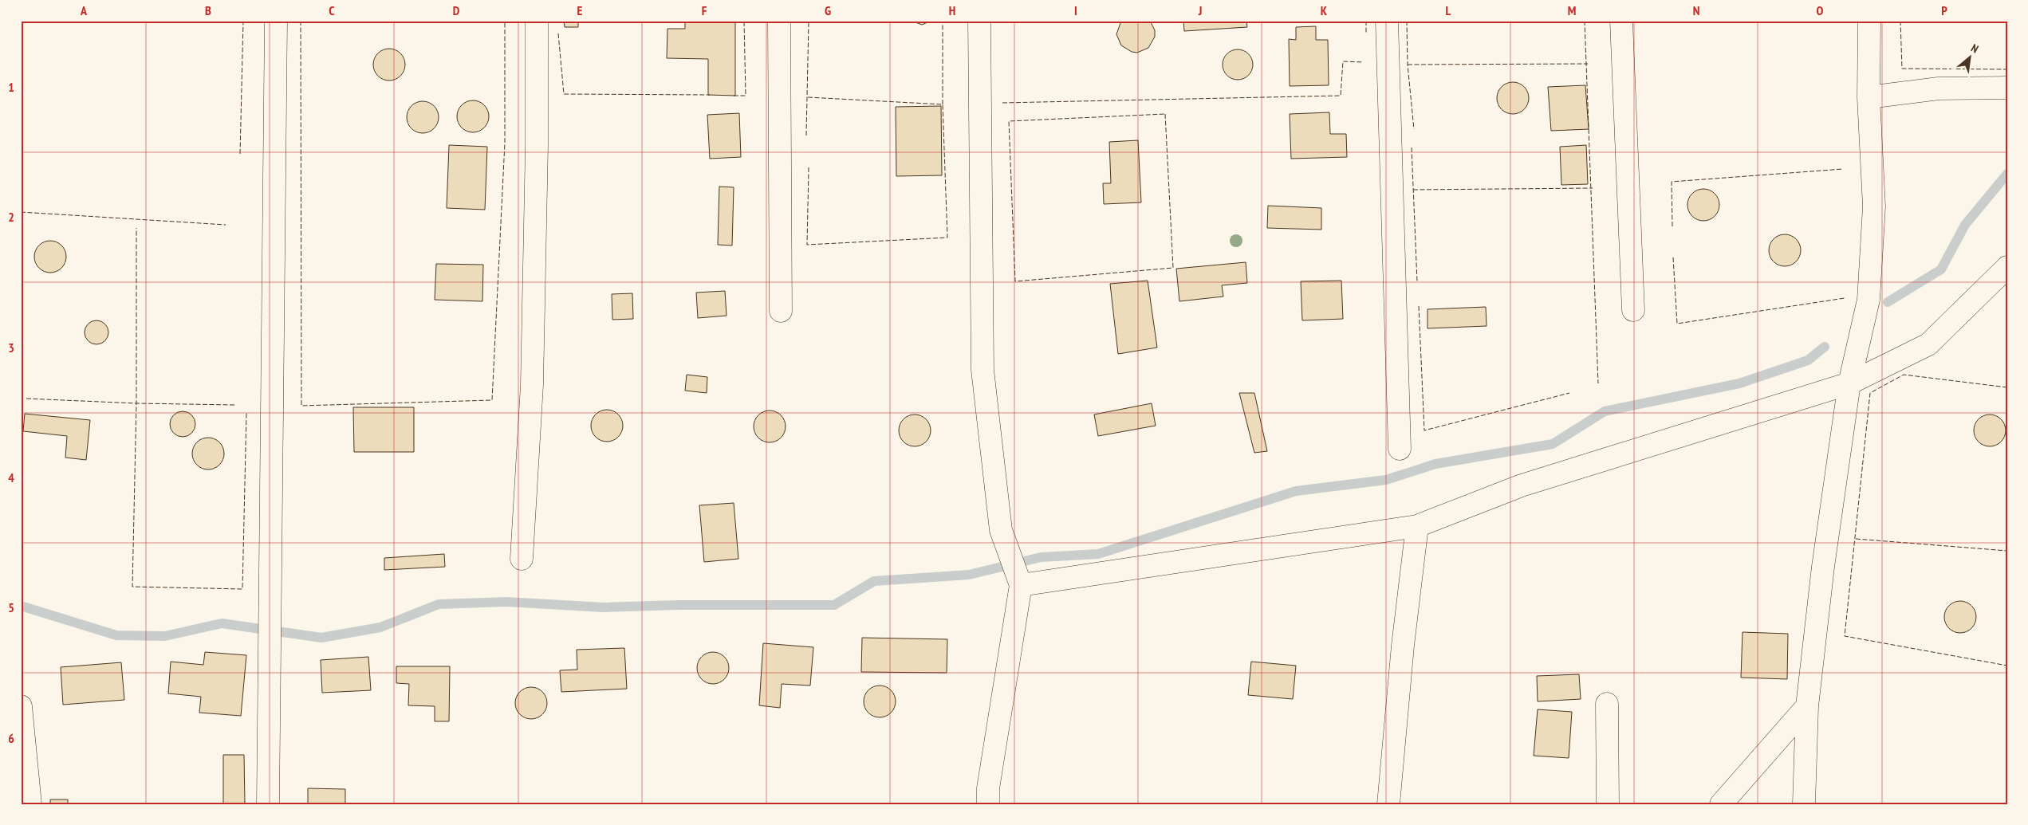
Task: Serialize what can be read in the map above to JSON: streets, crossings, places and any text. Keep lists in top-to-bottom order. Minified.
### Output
{"north":"top right","grid":{"columns":["A","B","C","D","E","F","G","H","I","J","K","L","M","N","O","P"],"rows":["1","2","3","4","5","6"]}}
